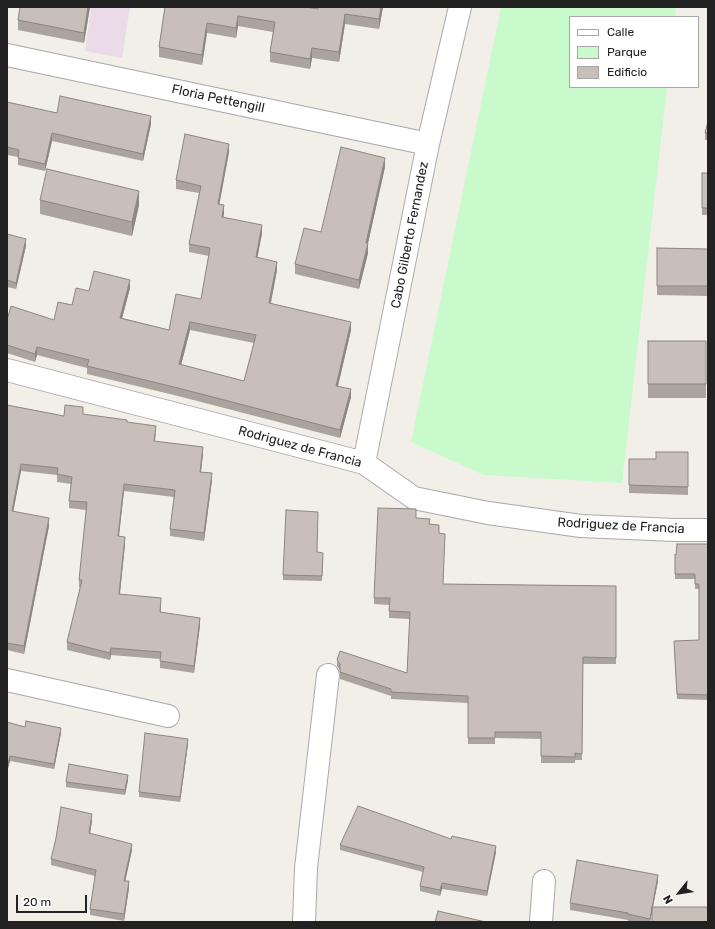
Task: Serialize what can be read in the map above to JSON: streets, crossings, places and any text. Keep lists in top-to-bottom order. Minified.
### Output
{"streets":{"street":["Floria Pettengill","Cabo Gilberto Fernandez","Rodriguez de Francia"]},"crossings":[["Floria Pettengill","Cabo Gilberto Fernandez"],["Cabo Gilberto Fernandez","Rodriguez de Francia"]],"legend":["Calle","Parque","Edificio"],"scale_bar":"20 m","north":"bottom left"}
